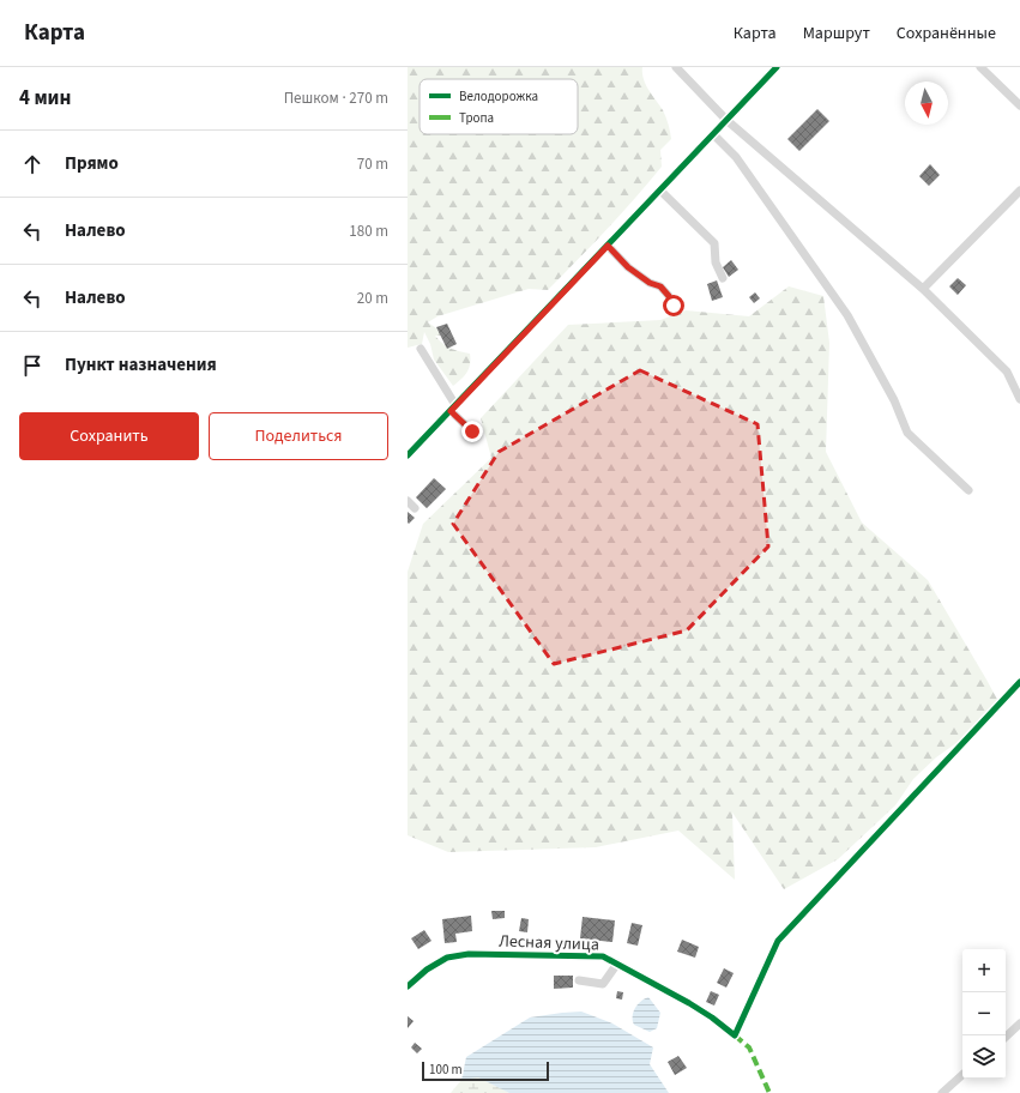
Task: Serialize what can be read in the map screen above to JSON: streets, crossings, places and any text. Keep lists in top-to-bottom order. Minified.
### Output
{"streets":{"street":["Лесная улица"]},"legend":["Велодорожка","Тропа"],"scale_bar":"100 m","north":"bottom","page":{"header":"Карта","nav":["Карта","Маршрут","Сохранённые"],"heading":["4 мин","Пешком · 270 m"],"list":[["Прямо","70 m"],["Налево","180 m"],["Налево","20 m"],"Пункт назначения"],"buttons":["Сохранить","Поделиться"],"map_buttons":["+","−"],"scale":"100 m"}}
